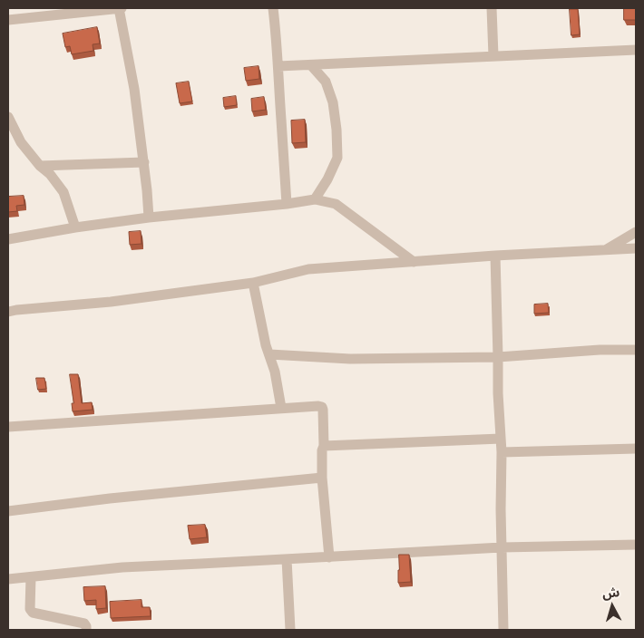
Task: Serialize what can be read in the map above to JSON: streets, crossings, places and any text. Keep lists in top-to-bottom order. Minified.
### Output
{"north":"top"}
